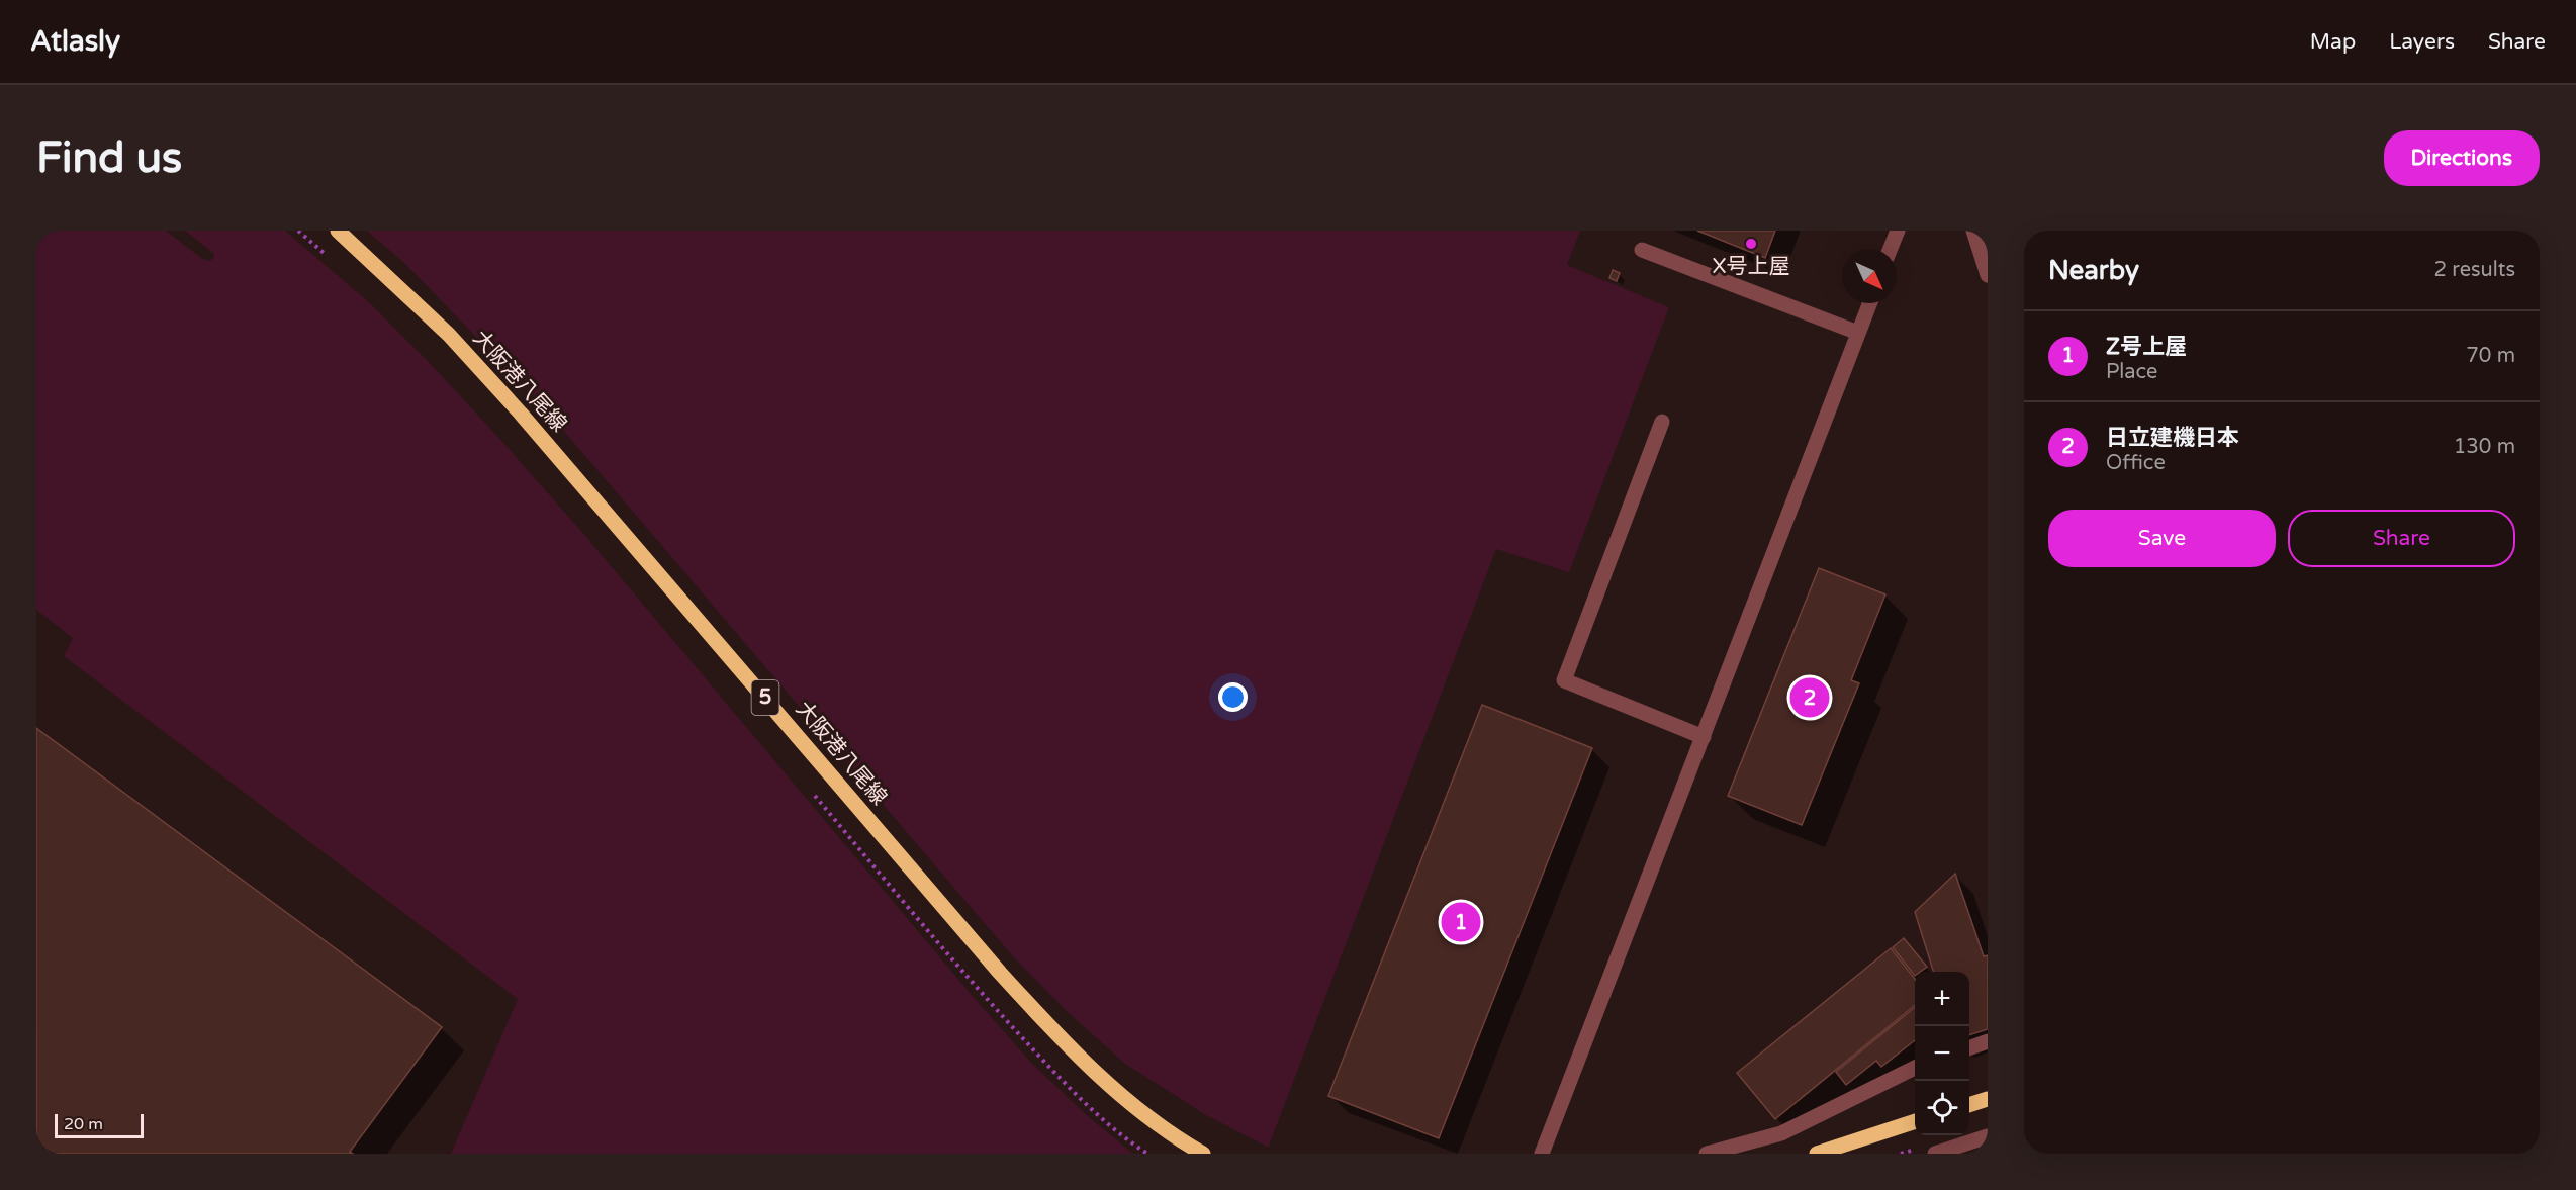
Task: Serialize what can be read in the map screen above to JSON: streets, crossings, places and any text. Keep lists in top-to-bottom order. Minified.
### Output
{"streets":{"main road":["大阪港八尾線","5"]},"places":["X号上屋"],"scale_bar":"20 m","north":"bottom right","page":{"header":"Atlasly","nav":["Map","Layers","Share"],"buttons":["Directions",["Save","Share"]],"title":"Find us","heading":["Nearby","2 results"],"list":[{"mark":"1","name":"Z号上屋","note":"Place","value":"70 m"},{"mark":"2","name":"日立建機日本","note":"Office","value":"130 m"}],"pins":["2","1"],"map_buttons":["+","−"],"scale":"20 m"}}
